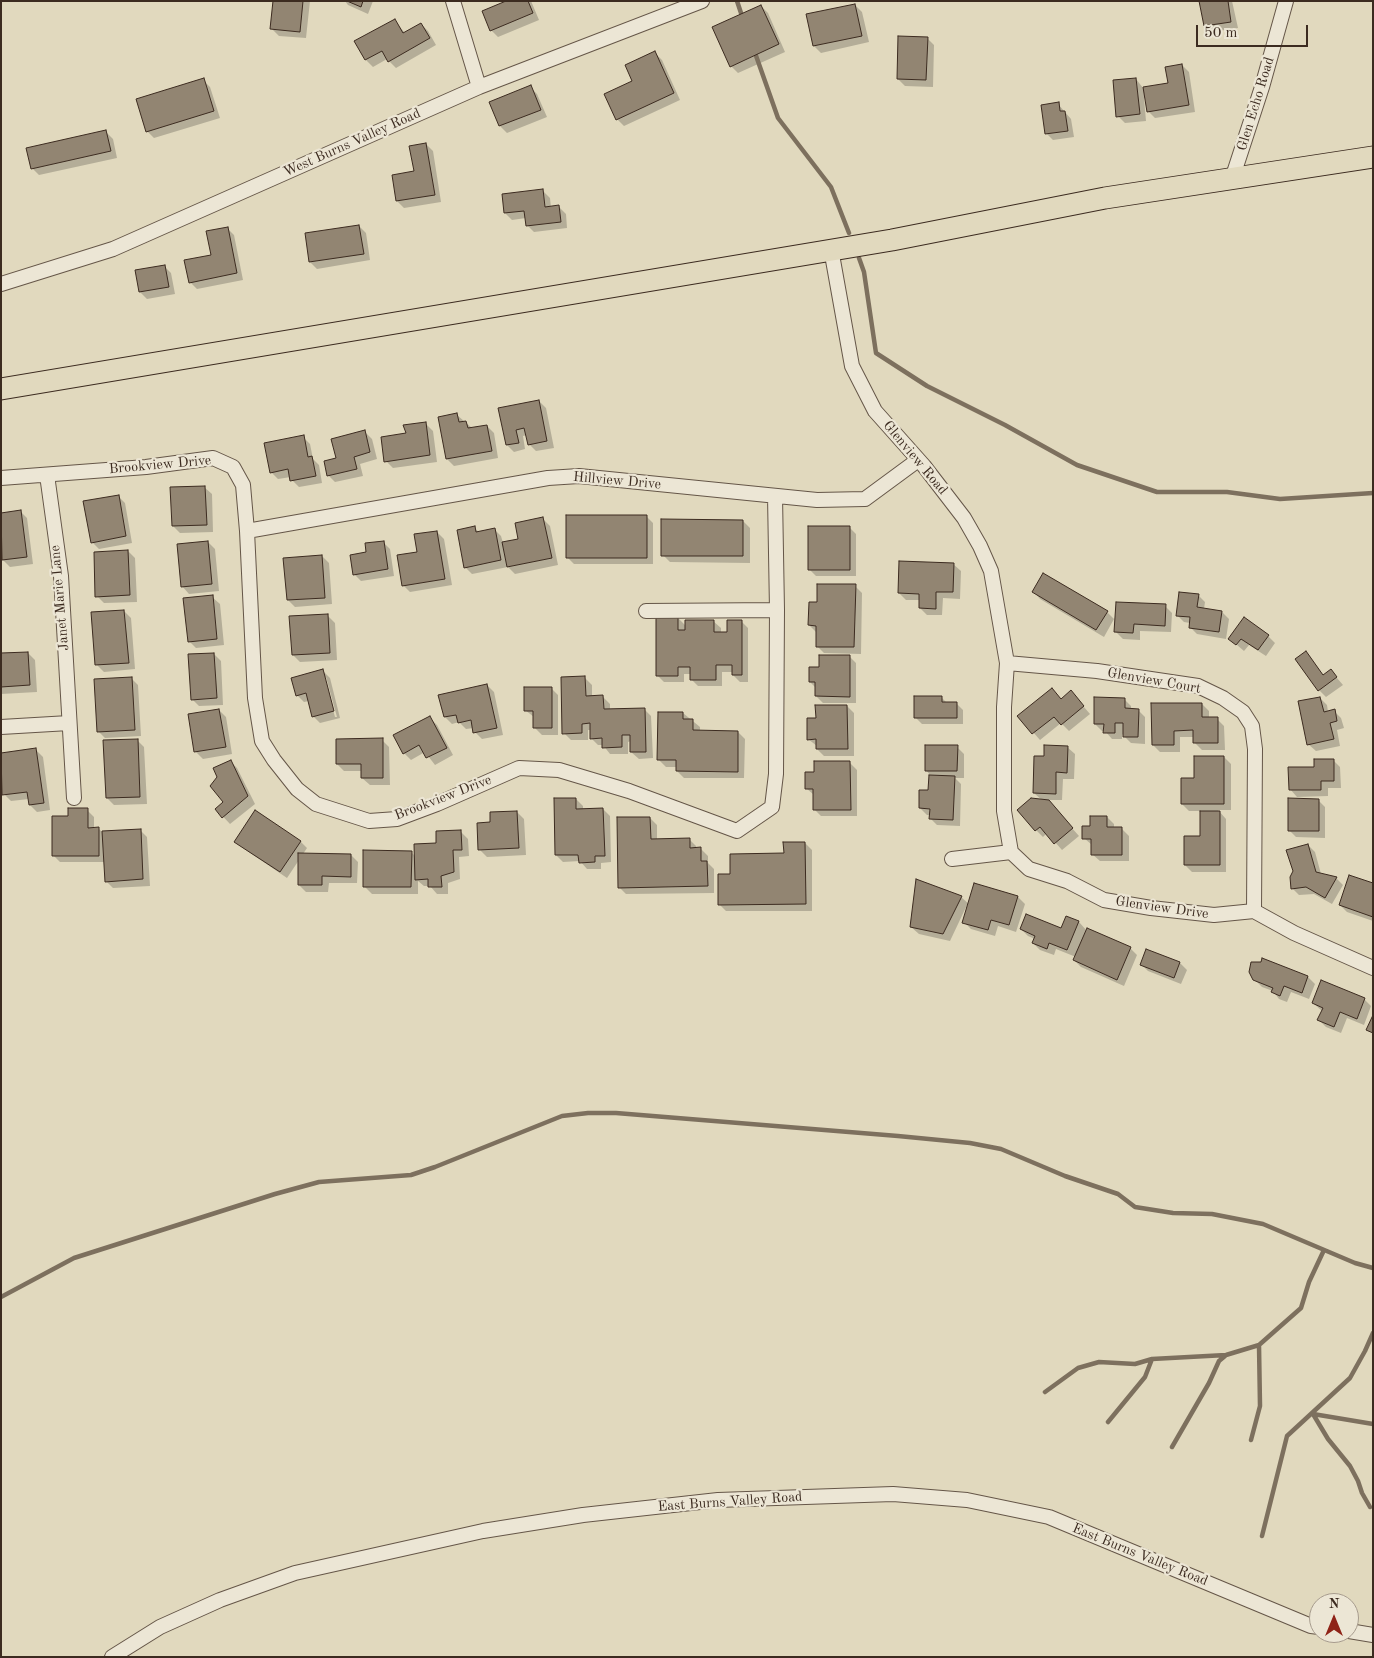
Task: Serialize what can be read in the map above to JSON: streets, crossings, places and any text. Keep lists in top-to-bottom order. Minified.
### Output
{"streets":{"street":["Glen Echo Road","West Burns Valley Road","Glenview Road","Brookview Drive","Hillview Drive","Janet Marie Lane","Glenview Court","Glenview Drive","East Burns Valley Road"]},"crossings":[["Glenview Road","Hillview Drive"],["Glenview Road","Glenview Court"],["Brookview Drive","Hillview Drive"],["Brookview Drive","Janet Marie Lane"],["Glenview Court","Glenview Drive"]],"scale_bar":"50 m","north":"top"}
